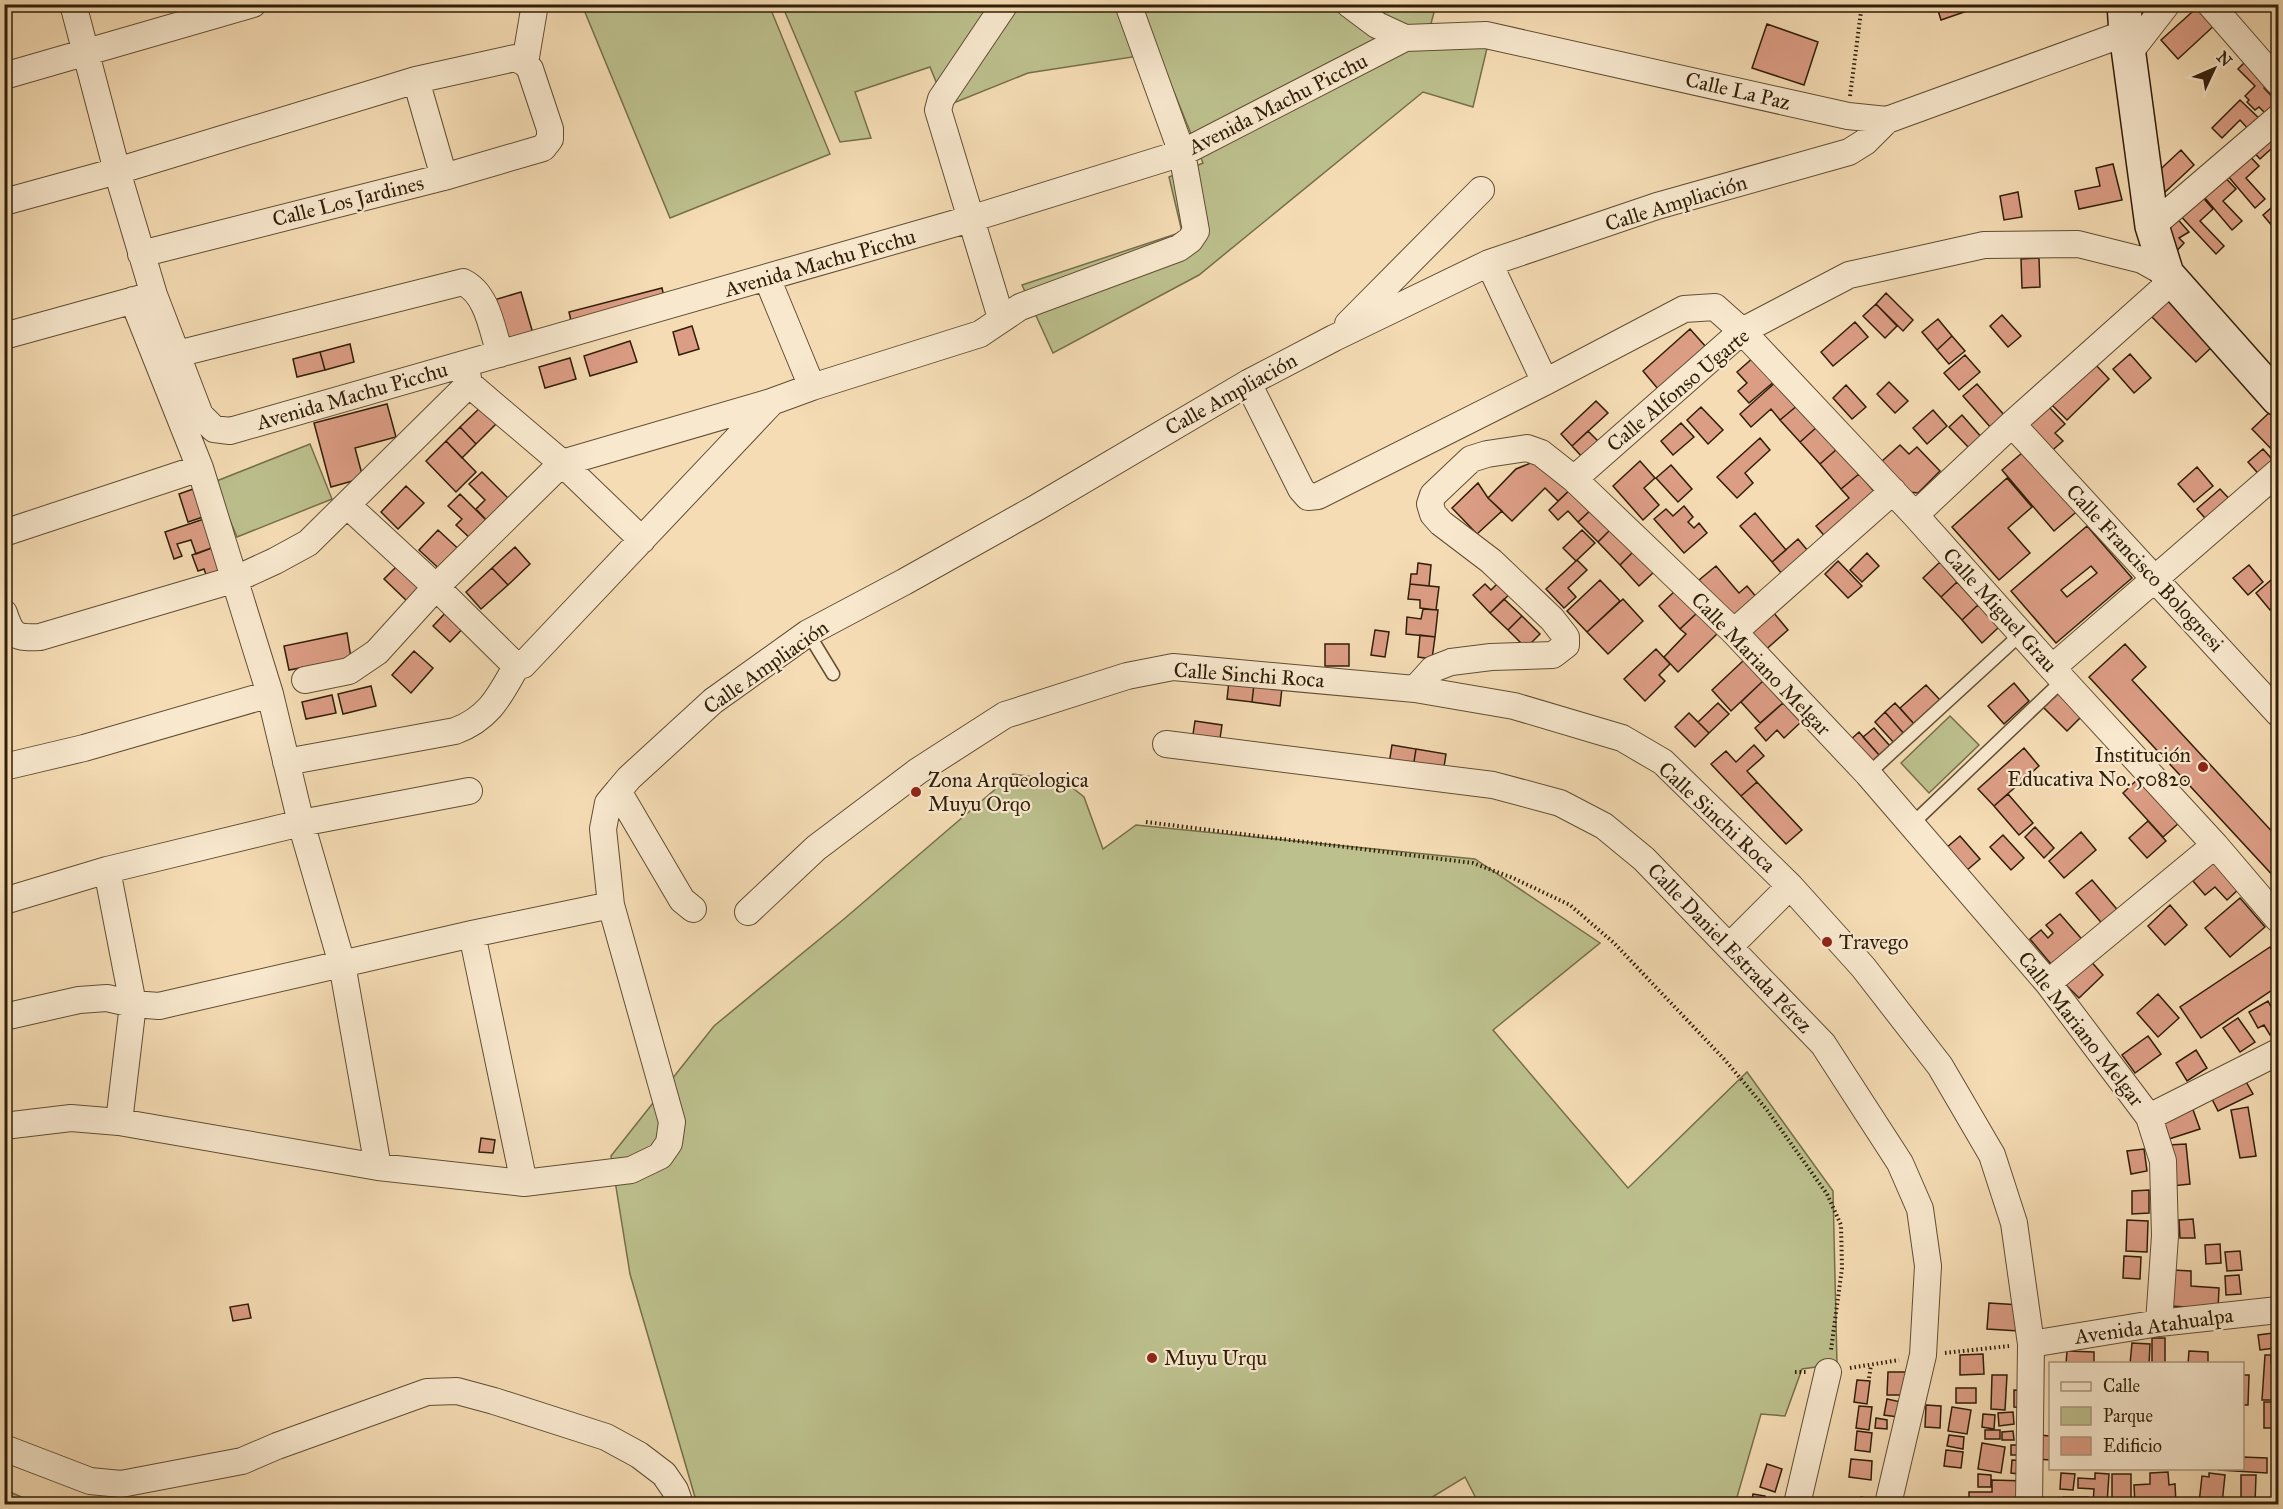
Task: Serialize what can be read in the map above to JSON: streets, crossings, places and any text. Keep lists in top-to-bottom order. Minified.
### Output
{"streets":{"street":["Calle La Paz","Avenida Machu Picchu","Calle Los Jardines","Calle Ampliación","Calle Alfonso Ugarte","Calle Francisco Bolognesi","Calle Miguel Grau","Calle Mariano Melgar","Calle Sinchi Roca","Calle Daniel Estrada Pérez","Avenida Atahualpa"]},"crossings":[["Calle La Paz","Avenida Machu Picchu"],["Calle La Paz","Calle Ampliación"],["Calle Alfonso Ugarte","Calle Miguel Grau"],["Calle Alfonso Ugarte","Calle Mariano Melgar"],["Calle Mariano Melgar","Calle Sinchi Roca"],["Calle Mariano Melgar","Avenida Atahualpa"],["Calle Sinchi Roca","Avenida Atahualpa"]],"places":["Institución Educativa No. 50820","Zona Arqueologica Muyu Orqo","Travego","Muyu Urqu"],"legend":["Calle","Parque","Edificio"],"north":"top right"}
